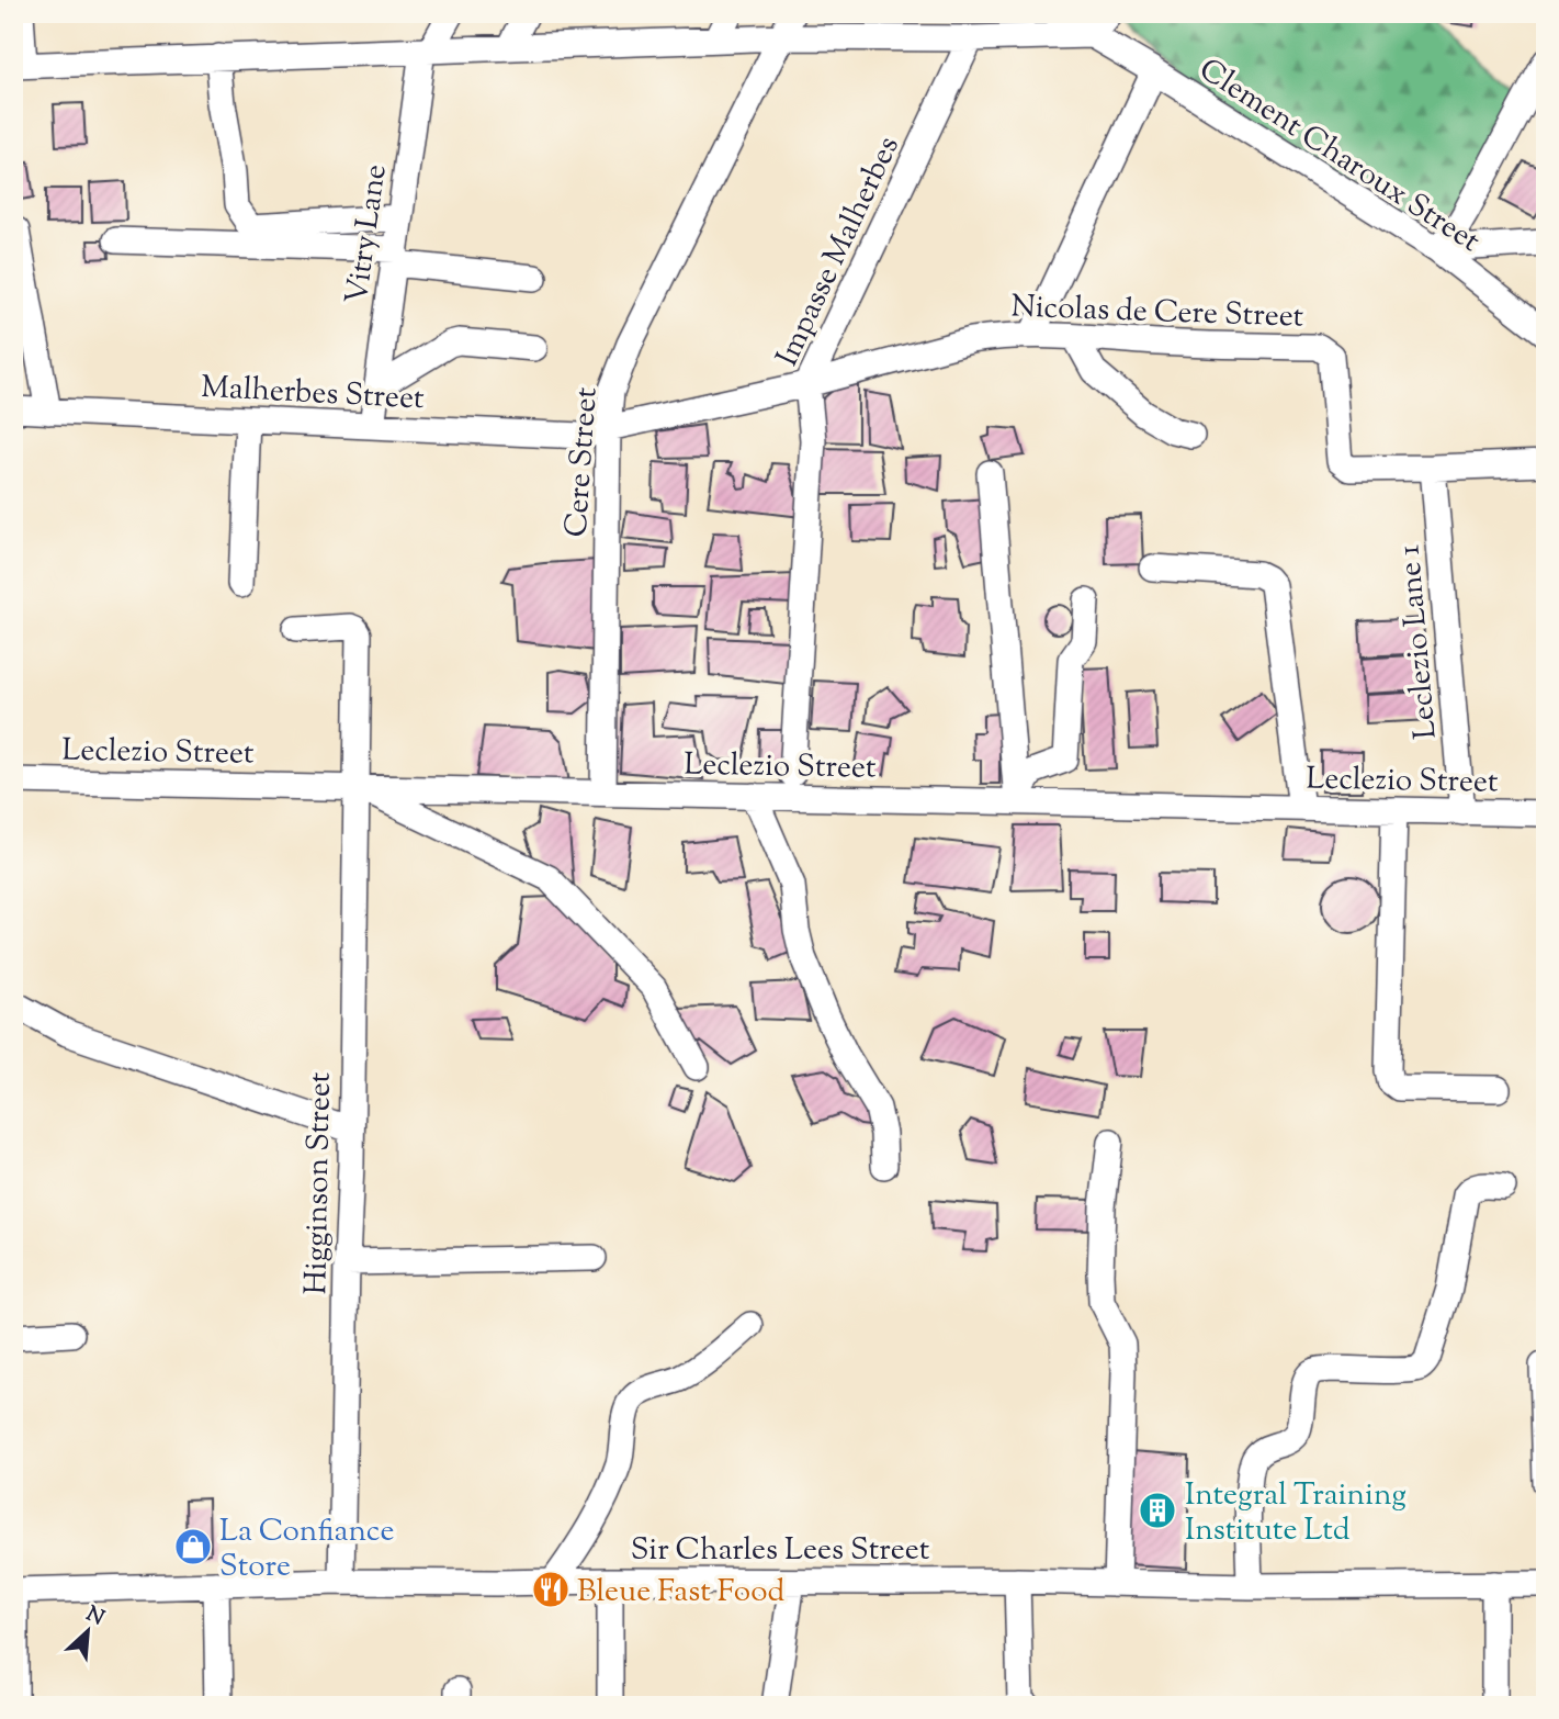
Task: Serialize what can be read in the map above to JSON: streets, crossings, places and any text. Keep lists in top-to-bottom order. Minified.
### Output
{"streets":{"street":["Clement Charoux Street","Vitry Lane","Impasse Malherbes","Nicolas de Cere Street","Malherbes Street","Cere Street","Leclezio Lane 1","Leclezio Street","Higginson Street","Sir Charles Lees Street"]},"crossings":[["Vitry Lane","Malherbes Street"],["Impasse Malherbes","Nicolas de Cere Street"],["Nicolas de Cere Street","Malherbes Street"],["Nicolas de Cere Street","Cere Street"],["Nicolas de Cere Street","Leclezio Lane 1"],["Malherbes Street","Cere Street"],["Cere Street","Leclezio Street"],["Leclezio Lane 1","Leclezio Street"],["Leclezio Street","Higginson Street"],["Higginson Street","Sir Charles Lees Street"]],"places":{"building":["Integral Training Institute Ltd"],"shop":["La Confiance Store"],"restaurant":["Bleue Fast Food"]},"north":"top right"}
